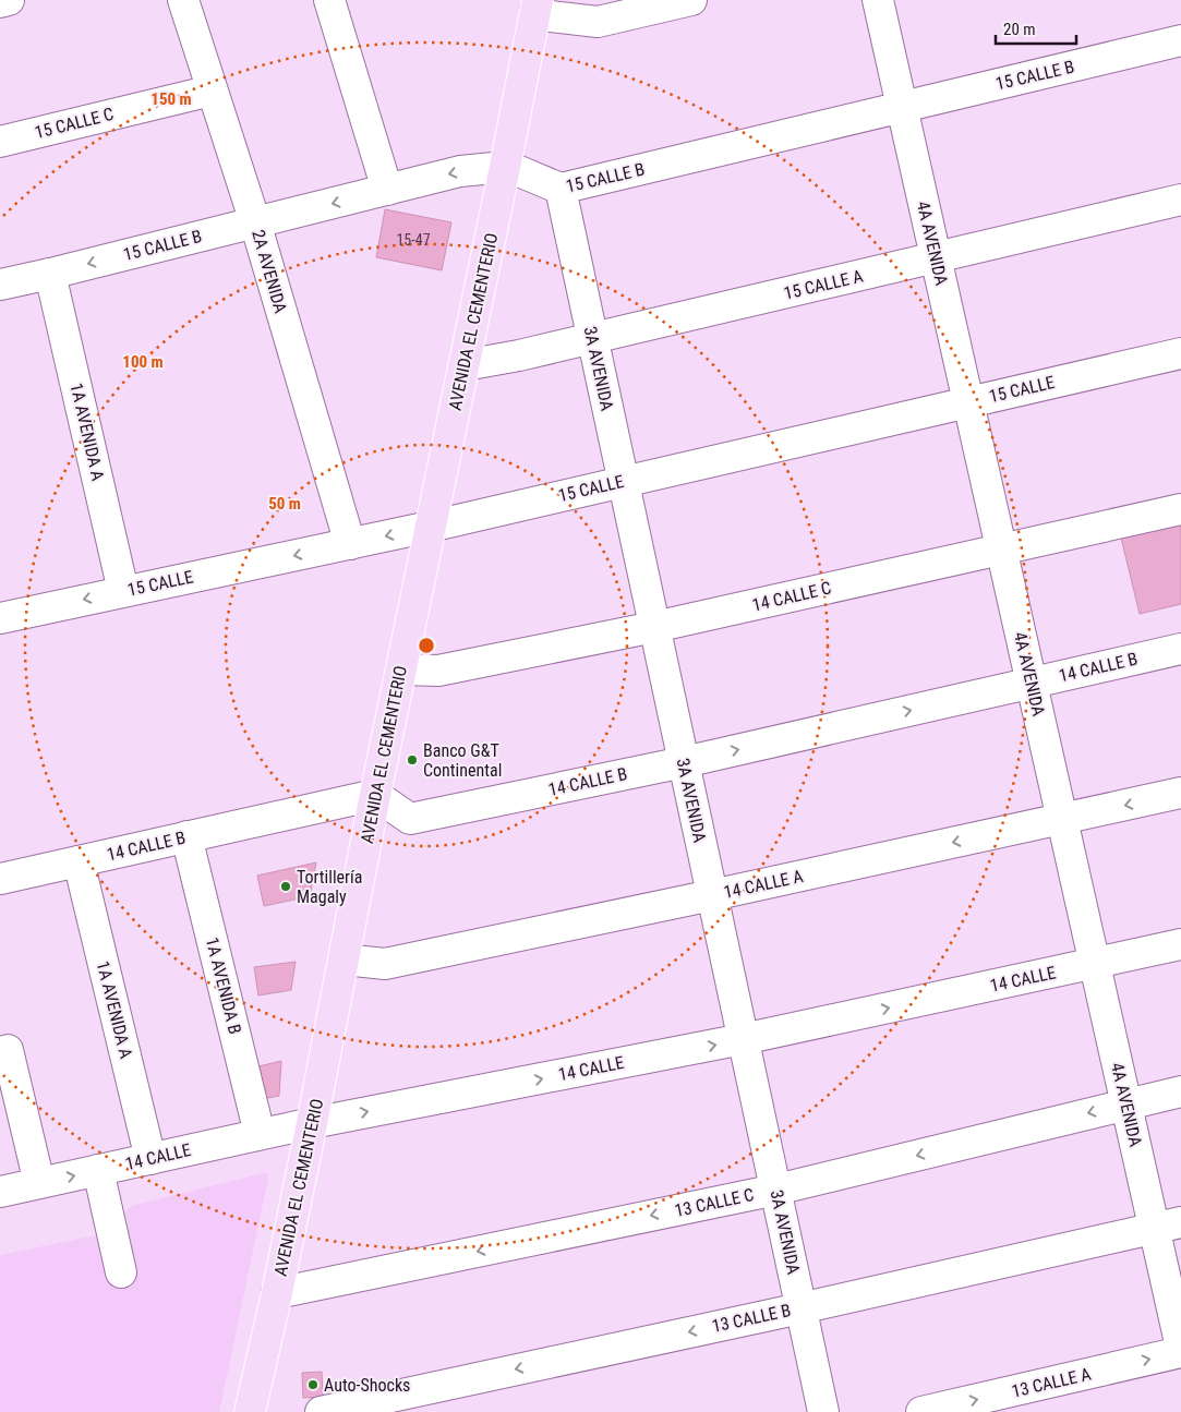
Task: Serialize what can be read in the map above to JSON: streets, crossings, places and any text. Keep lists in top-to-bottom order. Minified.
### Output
{"streets":{"main road":["AVENIDA EL CEMENTERIO"],"street":["15 CALLE B","15 CALLE C","4A AVENIDA","2A AVENIDA","15 CALLE A","3A AVENIDA","15 CALLE","1A AVENIDA A","14 CALLE C","14 CALLE B","14 CALLE A","14 CALLE","1A AVENIDA B","13 CALLE C","13 CALLE B","13 CALLE A"]},"crossings":[["15 CALLE B","4A AVENIDA"],["15 CALLE B","2A AVENIDA"],["15 CALLE B","AVENIDA EL CEMENTERIO"],["15 CALLE B","3A AVENIDA"],["15 CALLE B","1A AVENIDA A"],["15 CALLE C","2A AVENIDA"],["4A AVENIDA","15 CALLE A"],["4A AVENIDA","15 CALLE"],["4A AVENIDA","14 CALLE C"],["4A AVENIDA","14 CALLE B"],["4A AVENIDA","14 CALLE A"],["4A AVENIDA","14 CALLE"],["4A AVENIDA","13 CALLE C"],["4A AVENIDA","13 CALLE B"],["2A AVENIDA","15 CALLE"],["15 CALLE A","AVENIDA EL CEMENTERIO"],["15 CALLE A","3A AVENIDA"],["AVENIDA EL CEMENTERIO","15 CALLE"],["AVENIDA EL CEMENTERIO","14 CALLE C"],["AVENIDA EL CEMENTERIO","14 CALLE B"],["AVENIDA EL CEMENTERIO","14 CALLE A"],["AVENIDA EL CEMENTERIO","14 CALLE"],["AVENIDA EL CEMENTERIO","13 CALLE C"],["3A AVENIDA","15 CALLE"],["3A AVENIDA","14 CALLE C"],["3A AVENIDA","14 CALLE B"],["3A AVENIDA","14 CALLE A"],["3A AVENIDA","14 CALLE"],["3A AVENIDA","13 CALLE C"],["3A AVENIDA","13 CALLE B"],["15 CALLE","1A AVENIDA A"],["1A AVENIDA A","14 CALLE B"],["1A AVENIDA A","14 CALLE"],["14 CALLE B","1A AVENIDA B"],["14 CALLE","1A AVENIDA B"]],"one_way":["15 CALLE B","15 CALLE","14 CALLE A","14 CALLE","13 CALLE C","13 CALLE B","13 CALLE A"],"places":["Banco G&T Continental","Tortillería Magaly","Auto-Shocks"],"house_numbers":["15-47"],"scale_bar":"20 m","rings":["150 m","100 m","50 m"]}
